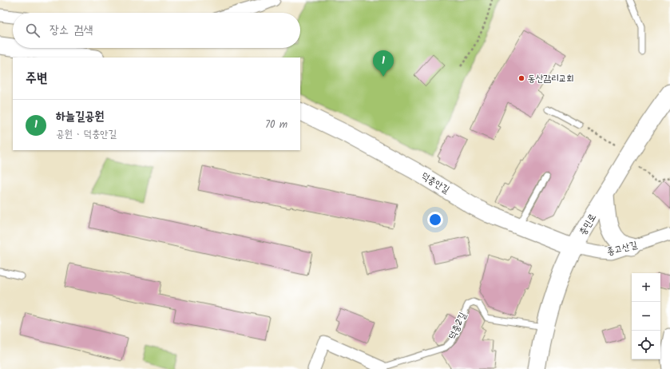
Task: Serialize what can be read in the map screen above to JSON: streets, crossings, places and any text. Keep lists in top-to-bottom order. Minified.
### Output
{"streets":{"street":["덕충안길","충민로","종고산길","덕충2길"]},"crossings":[["덕충안길","충민로"],["덕충안길","종고산길"],["충민로","종고산길"],["충민로","덕충2길"]],"places":["동산감리교회"],"page":{"search":"장소 검색","pins":"1","heading":"주변","list":[{"mark":"1","name":"하늘길공원","note":"공원 · 덕충안길","value":"70 m"}],"map_buttons":["+","−"]}}
